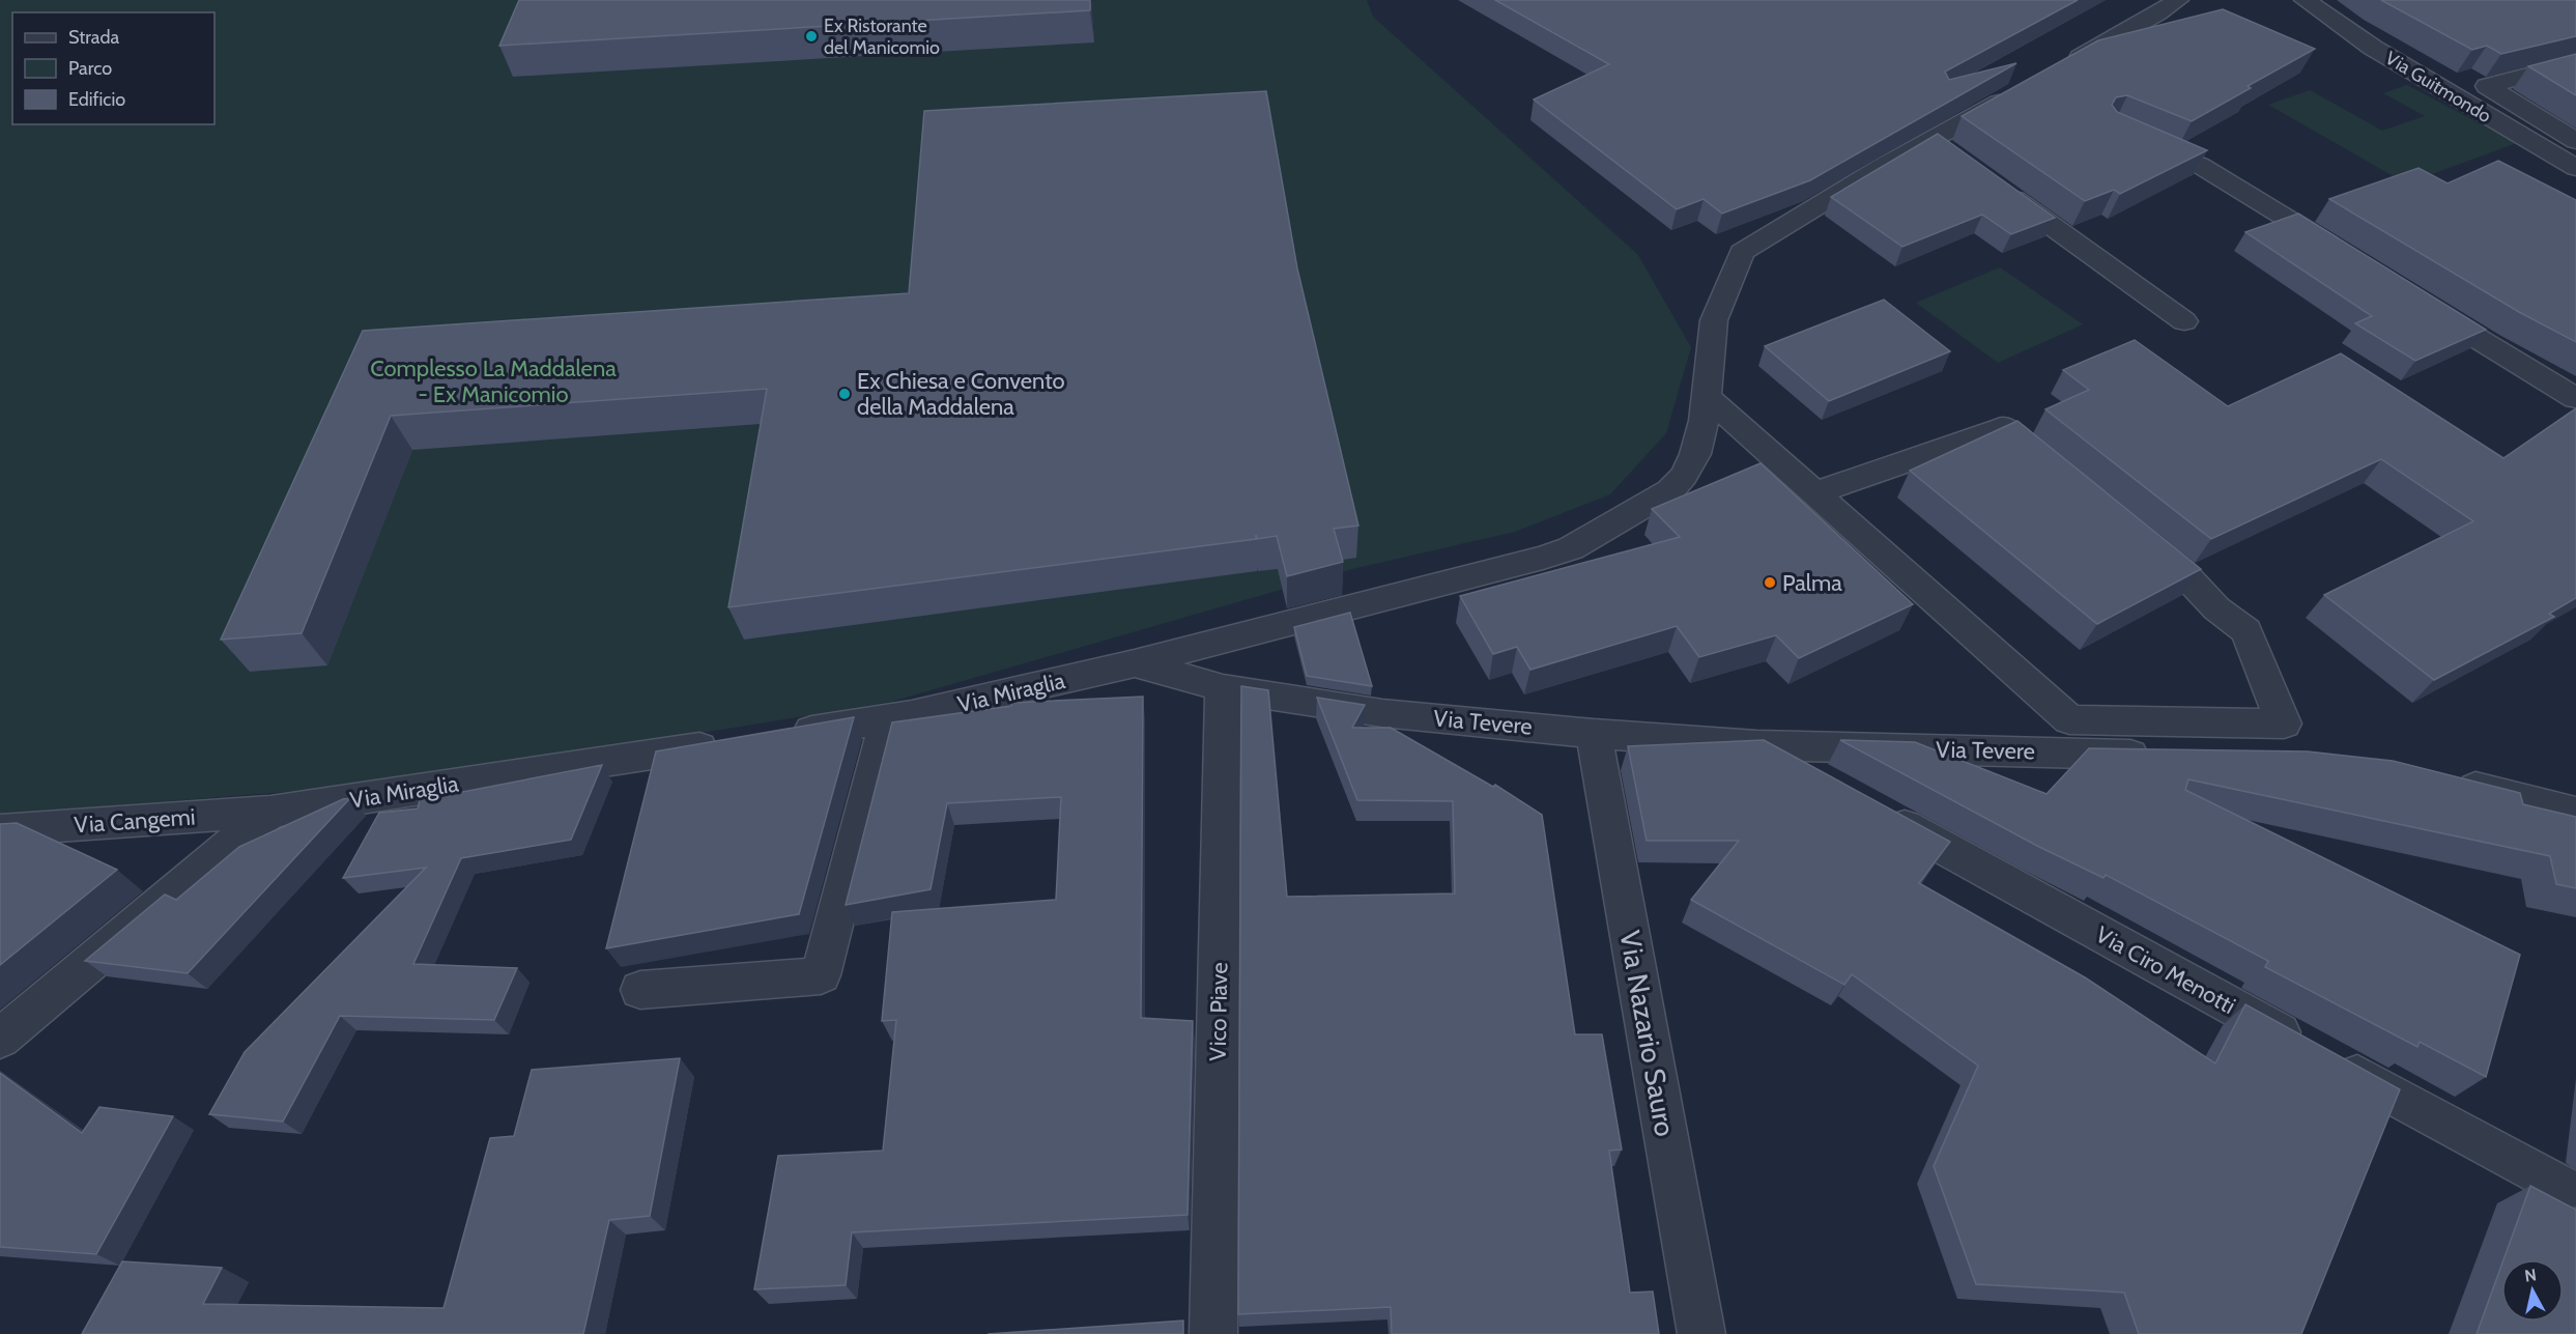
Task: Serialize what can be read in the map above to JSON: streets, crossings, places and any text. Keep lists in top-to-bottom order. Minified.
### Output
{"streets":{"street":["Via Guitmondo","Via Miraglia","Via Tevere","Via Cangemi","Via Ciro Menotti","Vico Piave","Via Nazario Sauro"]},"crossings":[["Via Miraglia","Via Tevere"],["Via Miraglia","Via Cangemi"],["Via Tevere","Vico Piave"],["Via Tevere","Via Nazario Sauro"]],"parks":["Complesso La Maddalena - Ex Manicomio"],"places":["Ex Ristorante del Manicomio","Ex Chiesa e Convento della Maddalena","Palma"],"legend":["Strada","Parco","Edificio"],"north":"top"}
